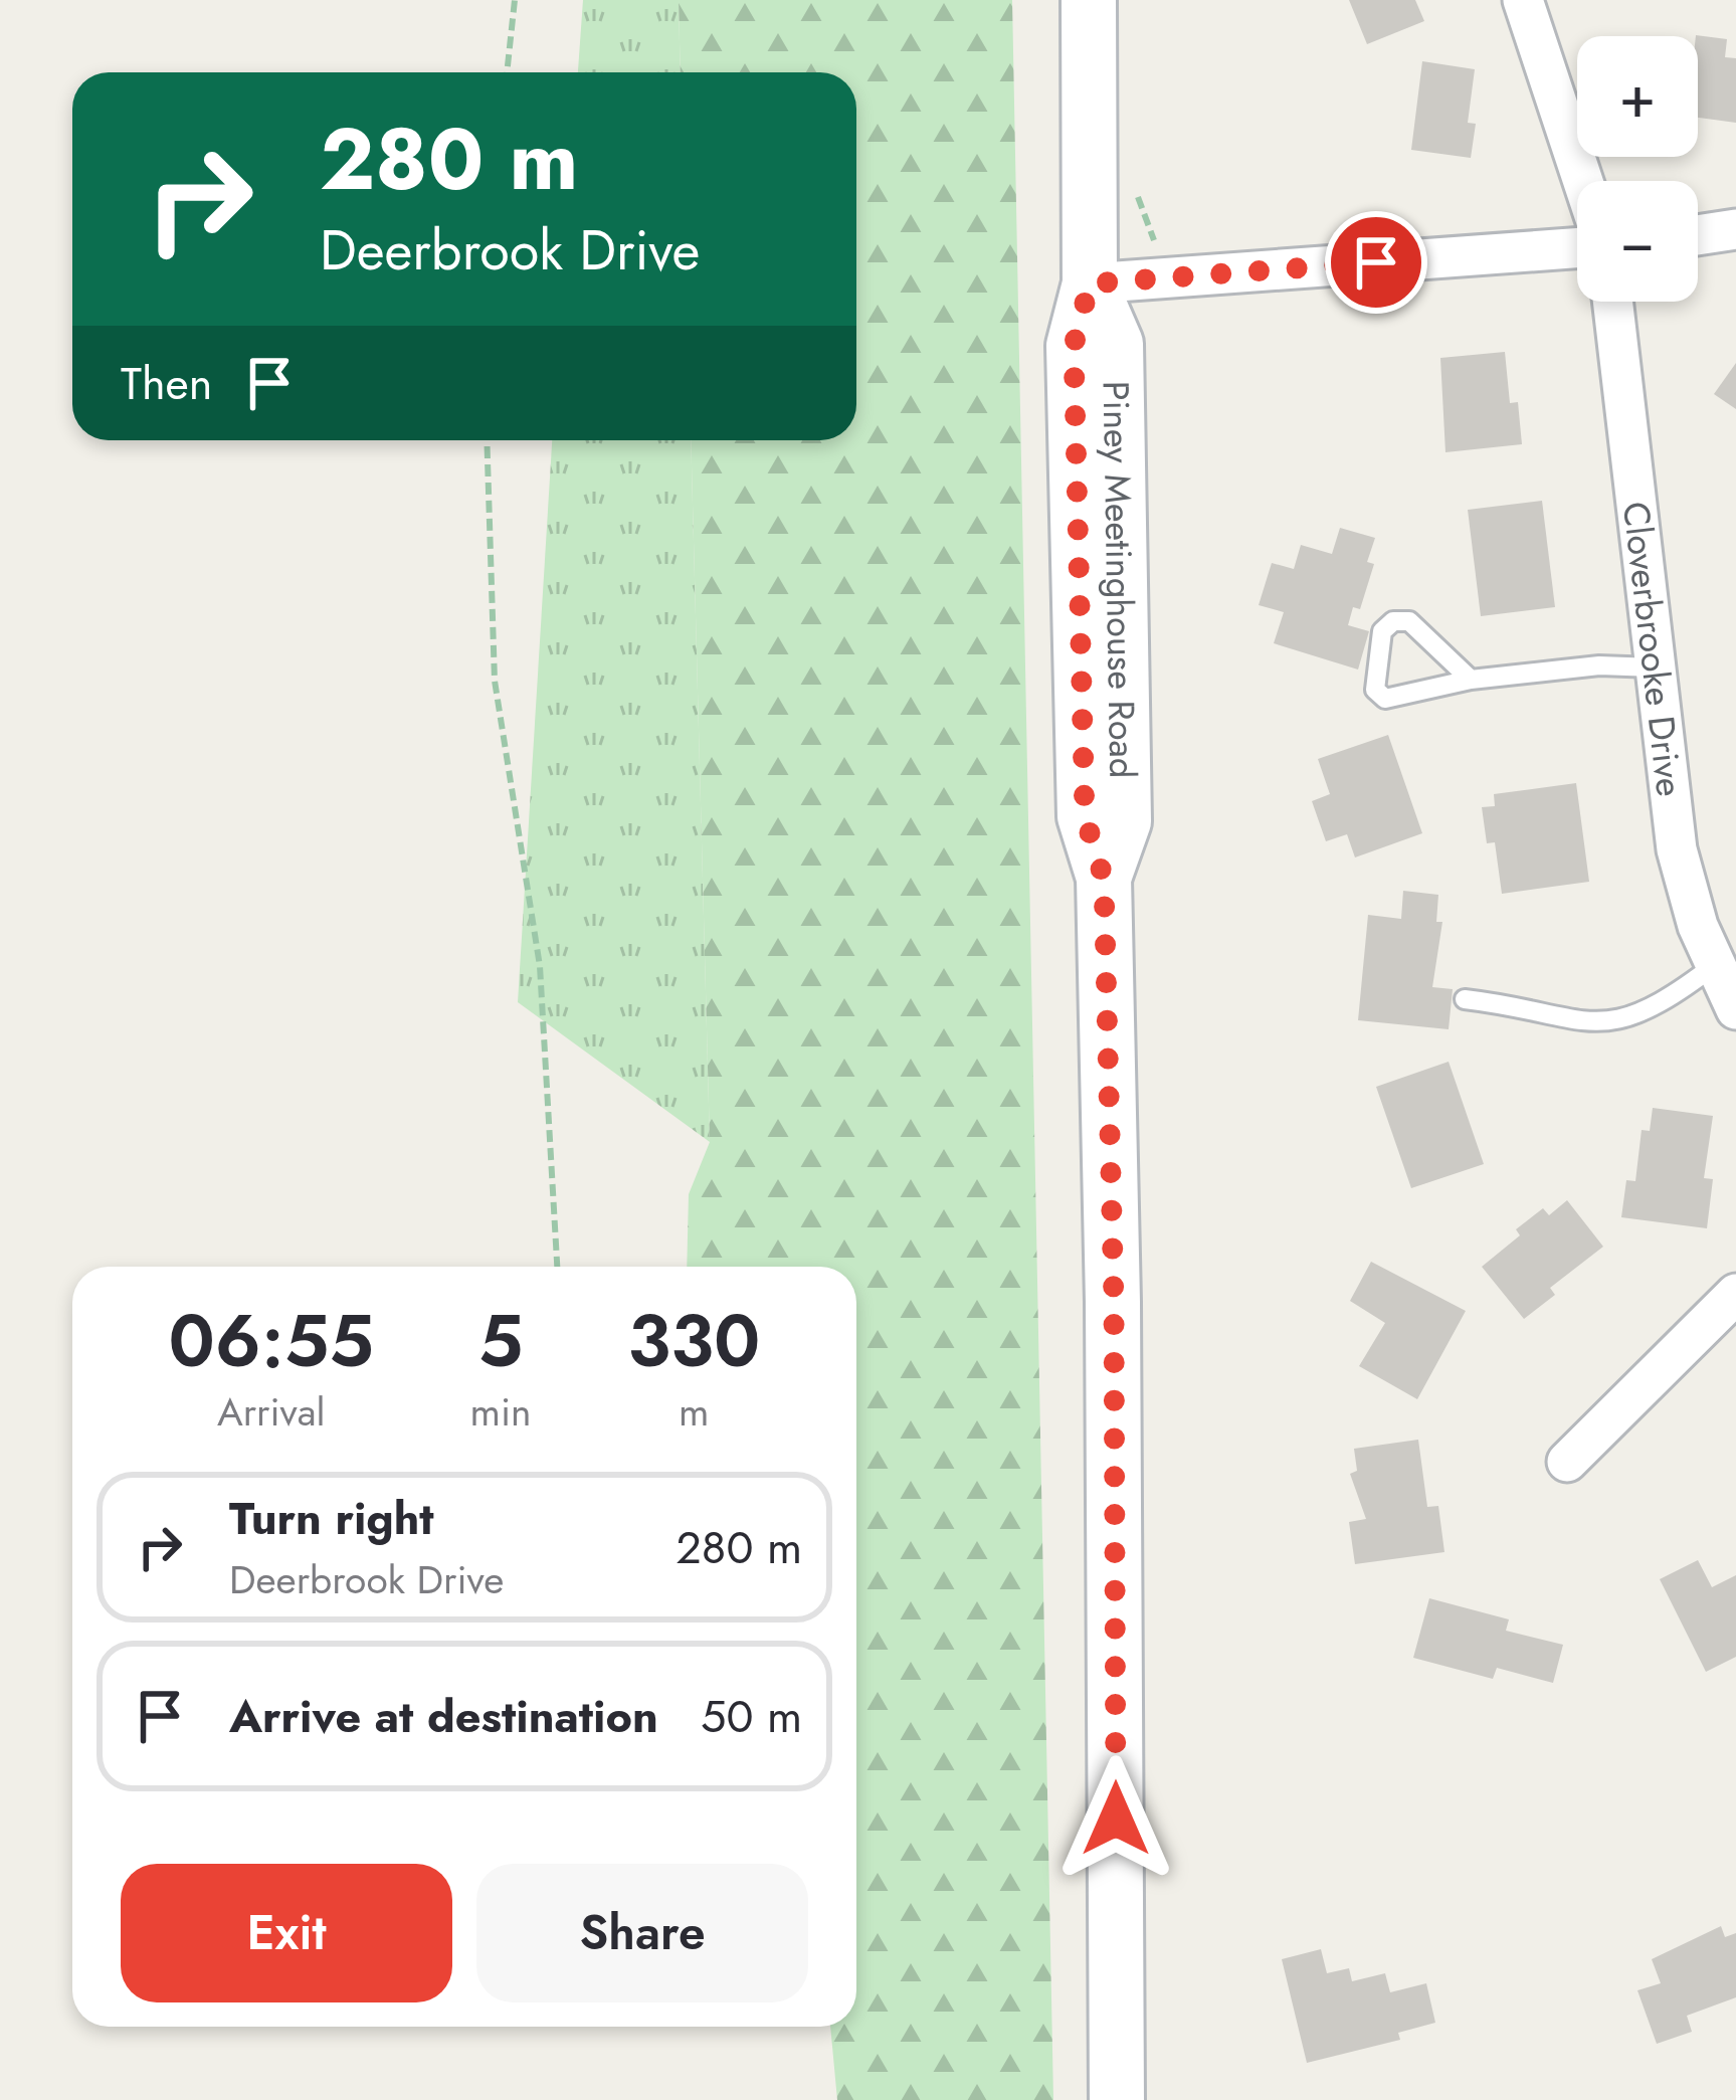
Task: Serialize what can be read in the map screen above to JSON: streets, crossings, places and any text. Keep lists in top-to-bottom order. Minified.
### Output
{"streets":{"main road":["Piney Meetinghouse Road"],"street":["Cloverbrooke Drive"]},"page":{"map_buttons":["+","−"],"turn":["280 m","Deerbrook Drive"],"then":"Then","eta":["06:55","Arrival","5","min","330","m"],"list":[{"name":"Turn right","note":"Deerbrook Drive","value":"280 m"},{"name":"Arrive at destination","value":"50 m"}],"buttons":["Exit","Share"]}}
